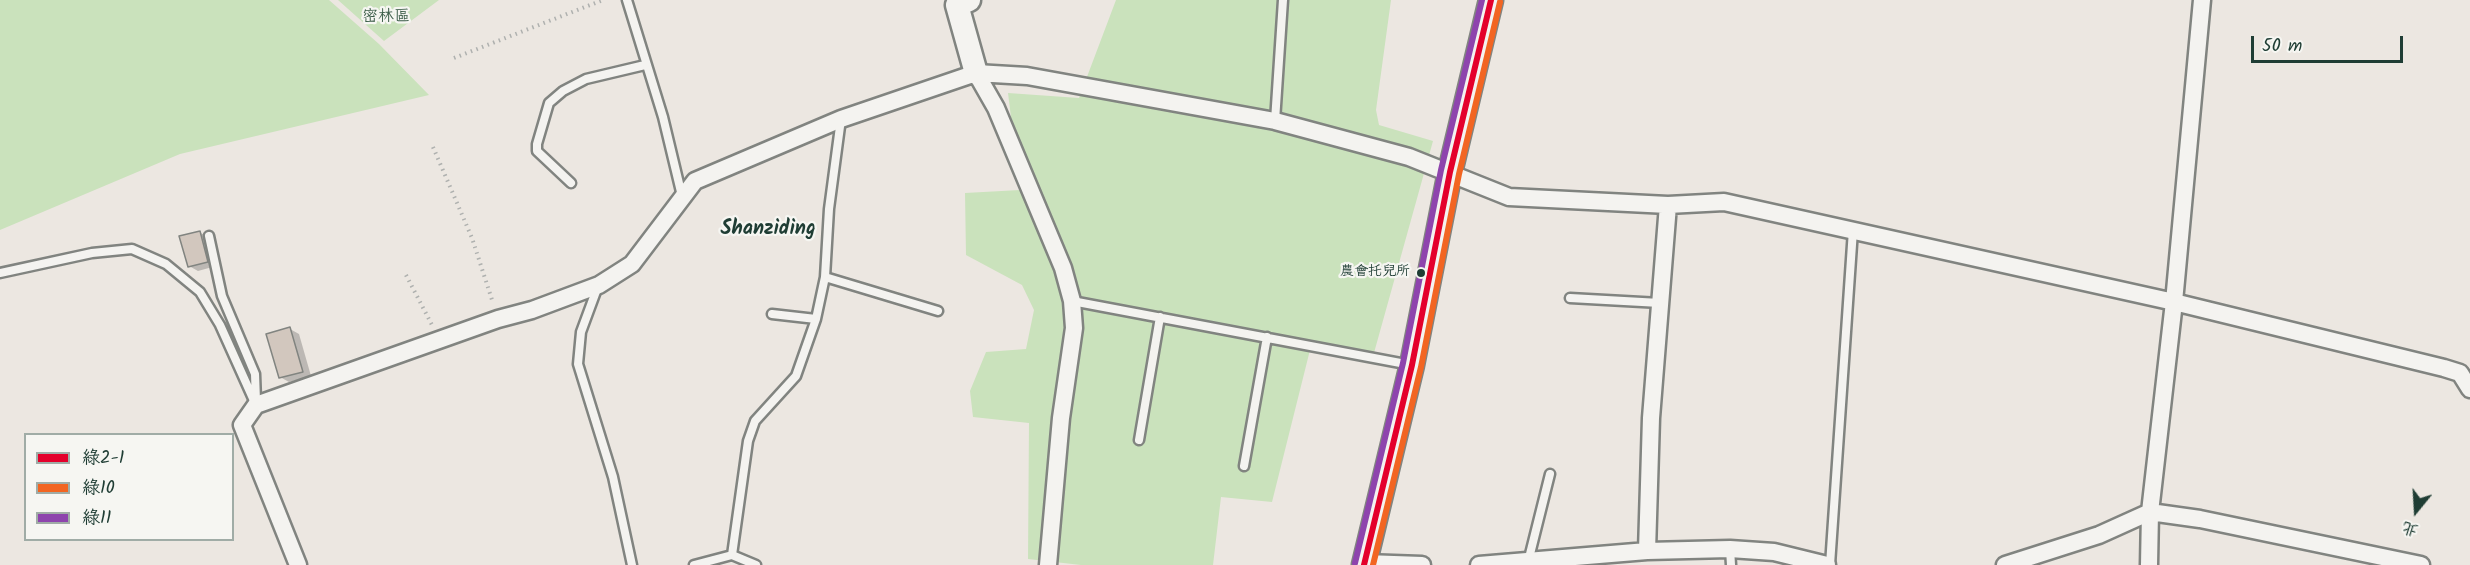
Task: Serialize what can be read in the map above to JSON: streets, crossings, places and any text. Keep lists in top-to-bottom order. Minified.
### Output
{"districts":["Shanziding"],"parks":["密林區"],"places":["農會托兒所"],"lines":["transit line 綠2-1","transit line 綠11","transit line 綠10"],"legend":["綠2-1","綠10","綠11"],"scale_bar":"50 m","north":"bottom"}
